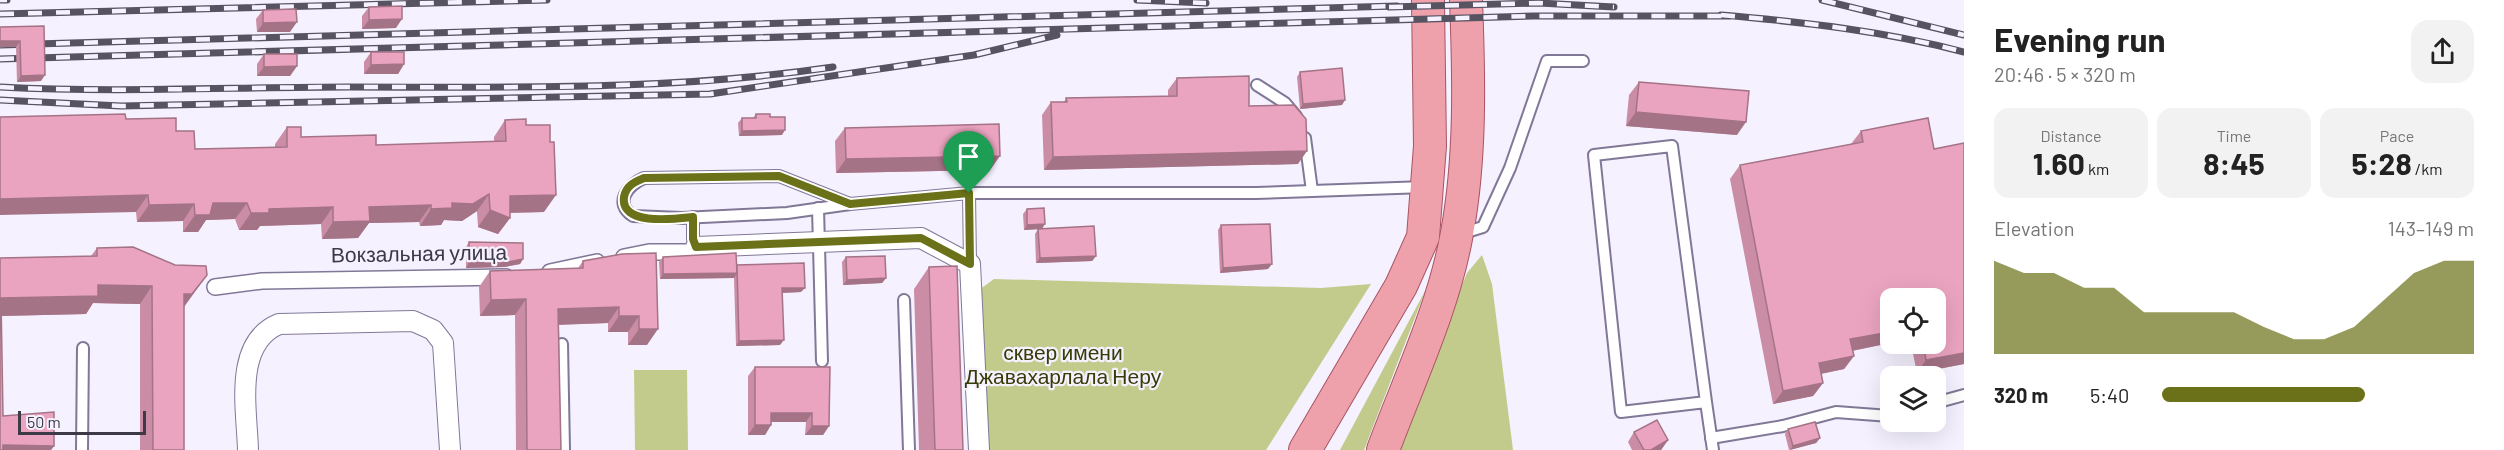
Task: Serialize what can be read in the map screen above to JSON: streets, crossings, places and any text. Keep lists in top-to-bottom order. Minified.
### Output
{"streets":{"street":["Вокзальная улица"]},"parks":["сквер имени Джавахарлала Неру"],"scale_bar":"50 m","page":{"heading":["Evening run","20:46 · 5 × 320 m"],"stats":[["Distance","1.60 km"],["Time","8:45"],["Pace","5:28 /km"]],"chart":["Elevation","143–149 m"],"list":[{"name":"320 m","note":"5:40"}],"scale":"50 m"}}
